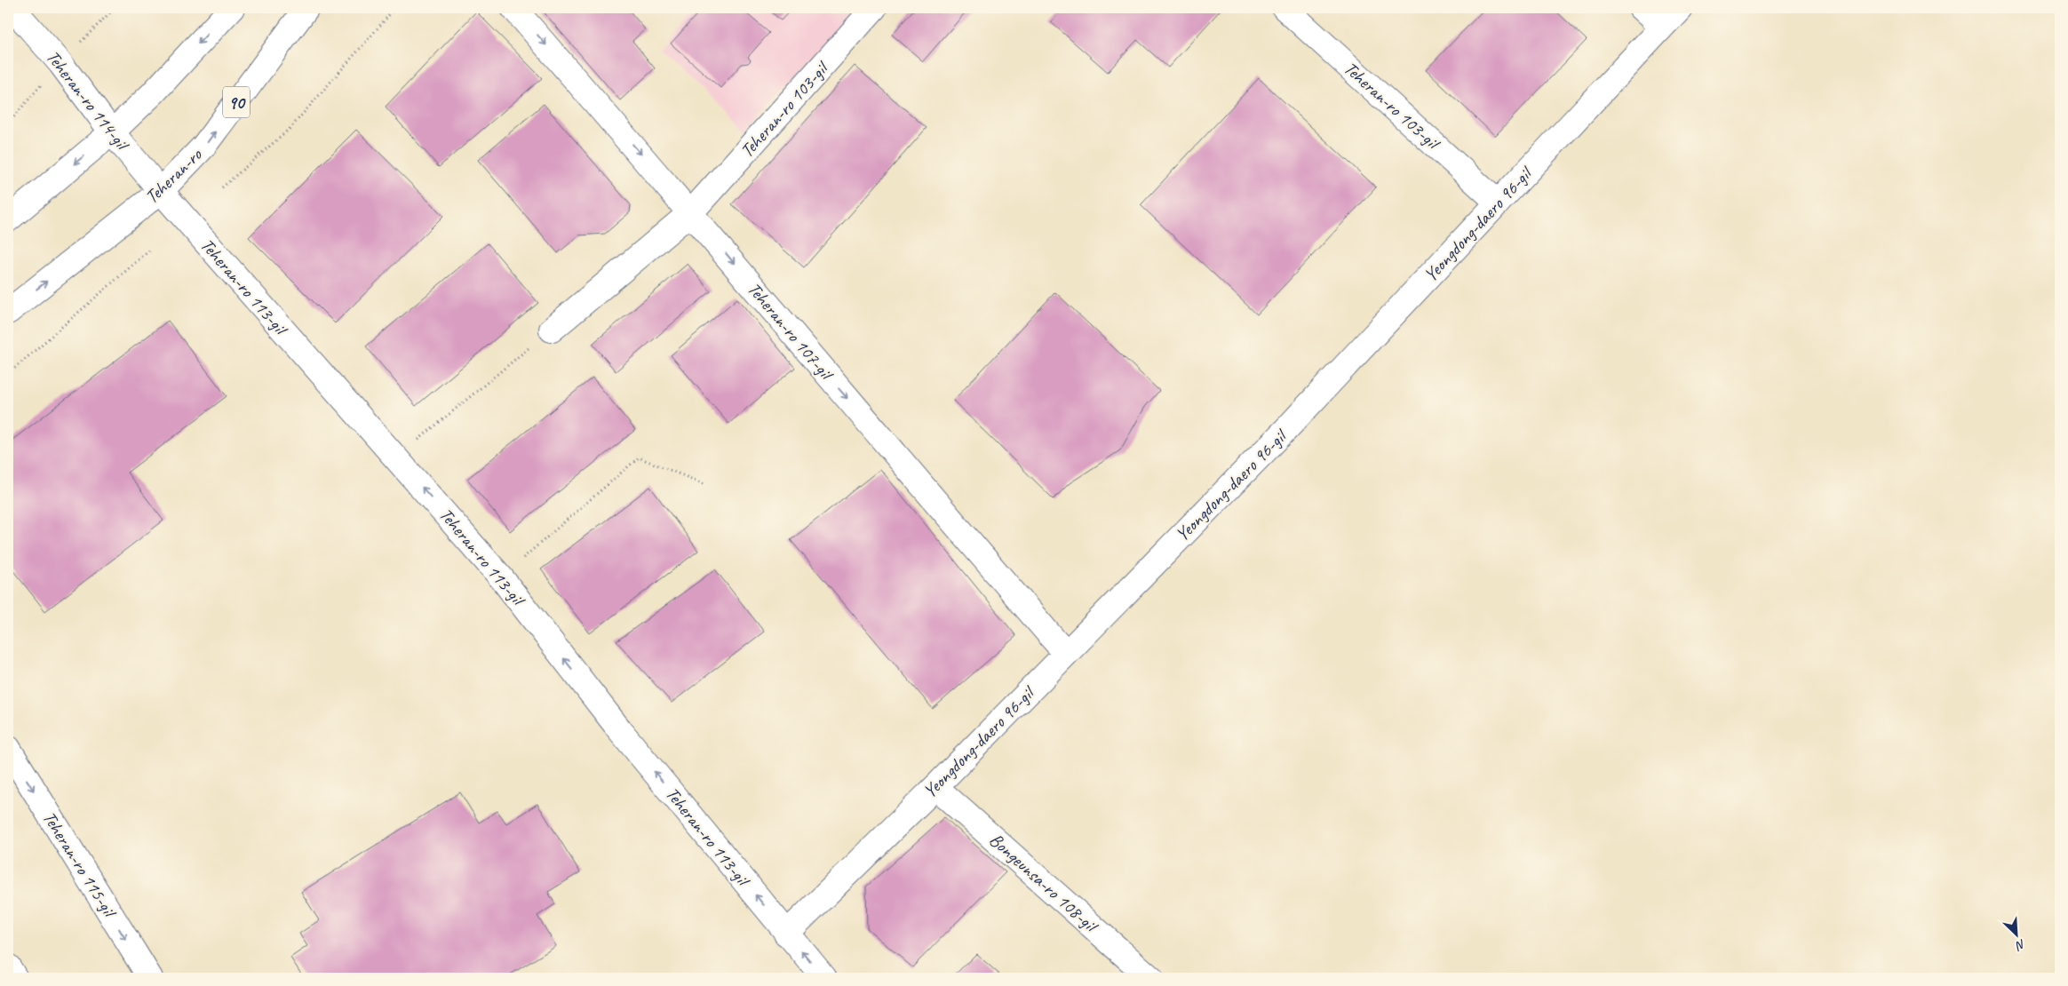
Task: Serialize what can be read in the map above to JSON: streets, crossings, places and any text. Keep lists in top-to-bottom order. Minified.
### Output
{"streets":{"main road":["Teheran-ro 114-gil","90","Teheran-ro 103-gil","Teheran-ro","Yeongdong-daero 96-gil","Teheran-ro 113-gil","Teheran-ro 107-gil","Teheran-ro 115-gil","Bongeunsa-ro 108-gil"]},"crossings":[["Teheran-ro 114-gil","Teheran-ro"],["Teheran-ro 114-gil","Teheran-ro 113-gil"],["Teheran-ro 103-gil","Yeongdong-daero 96-gil"],["Teheran-ro 103-gil","Teheran-ro 107-gil"],["Teheran-ro","Teheran-ro 113-gil"],["Yeongdong-daero 96-gil","Teheran-ro 113-gil"],["Yeongdong-daero 96-gil","Teheran-ro 107-gil"],["Yeongdong-daero 96-gil","Bongeunsa-ro 108-gil"]],"one_way":["Teheran-ro 113-gil","Teheran-ro 107-gil","Teheran-ro 115-gil"],"north":"bottom right"}
